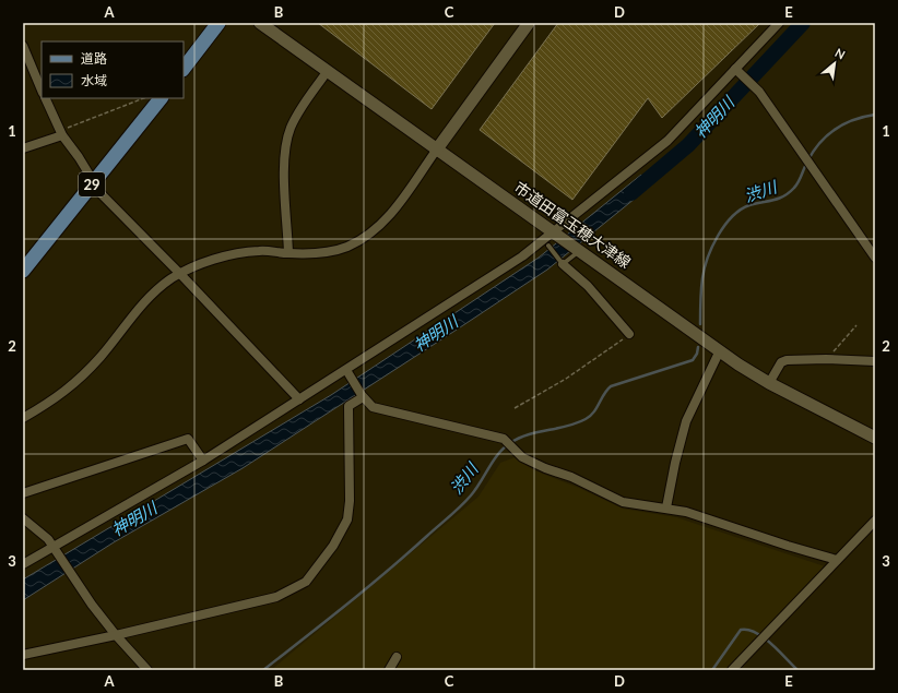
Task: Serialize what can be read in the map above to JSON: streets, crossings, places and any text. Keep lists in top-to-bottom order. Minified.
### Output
{"streets":{"main road":["29"],"street":["市道田富玉穂大津線"]},"water":["神明川","渋川"],"legend":["道路","水域"],"north":"top right","grid":{"columns":["A","B","C","D","E"],"rows":["1","2","3"]}}
